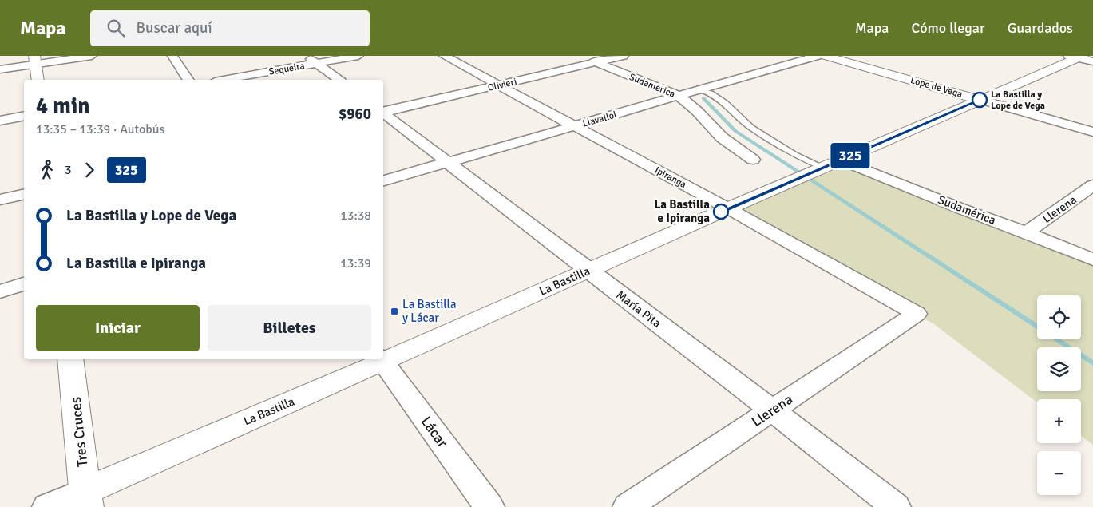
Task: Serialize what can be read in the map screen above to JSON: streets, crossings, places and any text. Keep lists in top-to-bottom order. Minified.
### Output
{"streets":{"street":["Sequeira","Olivieri","Sudamérica","Lope de Vega","Llavallol","Ipiranga","Llerena","La Bastilla","María Pita","Tres Cruces","Lácar"]},"crossings":[["Olivieri","Sudamérica"],["Olivieri","Ipiranga"],["Sudamérica","Llavallol"],["Sudamérica","Llerena"],["Sudamérica","La Bastilla"],["Lope de Vega","La Bastilla"],["Llavallol","Ipiranga"],["Llavallol","María Pita"],["Ipiranga","Llerena"],["Ipiranga","La Bastilla"],["Llerena","María Pita"],["La Bastilla","María Pita"],["La Bastilla","Tres Cruces"],["La Bastilla","Lácar"]],"places":{"other":["La Bastilla y Lope de Vega","La Bastilla e Ipiranga"],"transit":["La Bastilla y Lácar"]},"lines":["bus line 325"],"page":{"header":"Mapa","search":"Buscar aquí","nav":["Mapa","Cómo llegar","Guardados"],"on_map":"325","heading":["4 min","13:35 – 13:39 · Autobús","$960"],"legs":["3","325"],"list":[{"name":"La Bastilla y Lope de Vega","value":"13:38"},{"name":"La Bastilla e Ipiranga","value":"13:39"}],"map_buttons":["+","−"],"buttons":["Iniciar","Billetes"]}}
